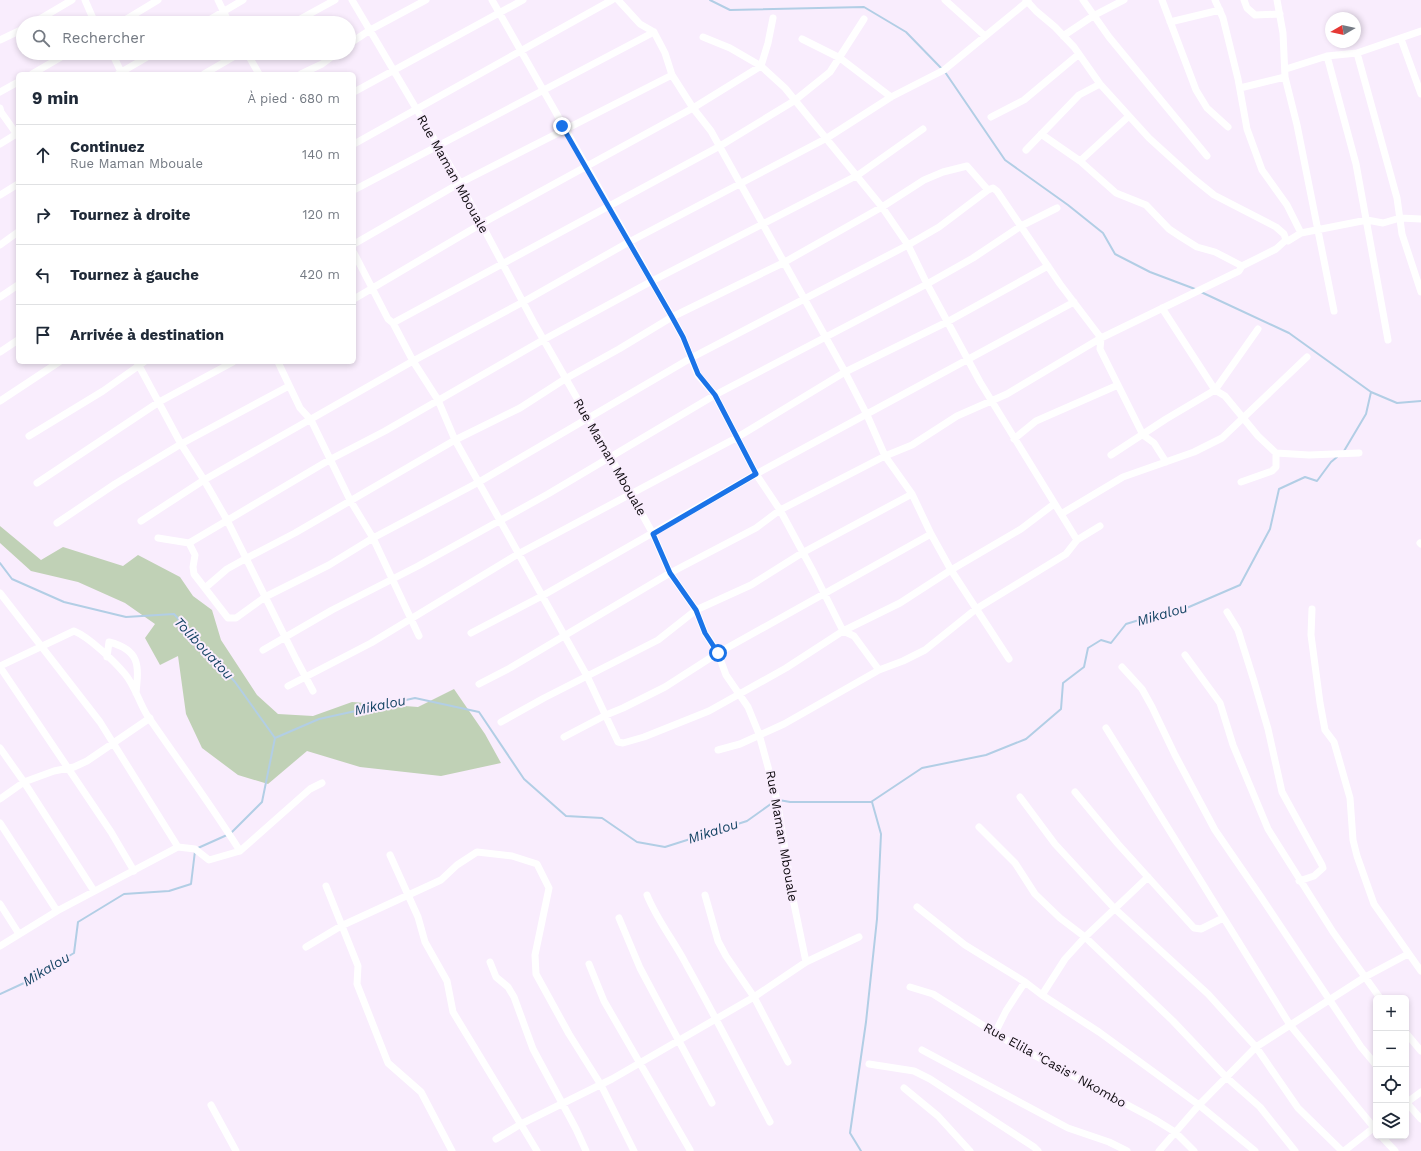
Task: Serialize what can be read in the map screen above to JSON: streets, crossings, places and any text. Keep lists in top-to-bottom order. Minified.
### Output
{"streets":{"street":["Rue Maman Mbouale","Rue Elila \"Casis\" Nkombo"]},"water":["Mikalou","Tolibouatou"],"north":"left","page":{"search":"Rechercher","heading":["9 min","À pied · 680 m"],"list":[["Continuez","Rue Maman Mbouale","140 m"],["Tournez à droite","120 m"],["Tournez à gauche","420 m"],"Arrivée à destination"],"map_buttons":["+","−"]}}
